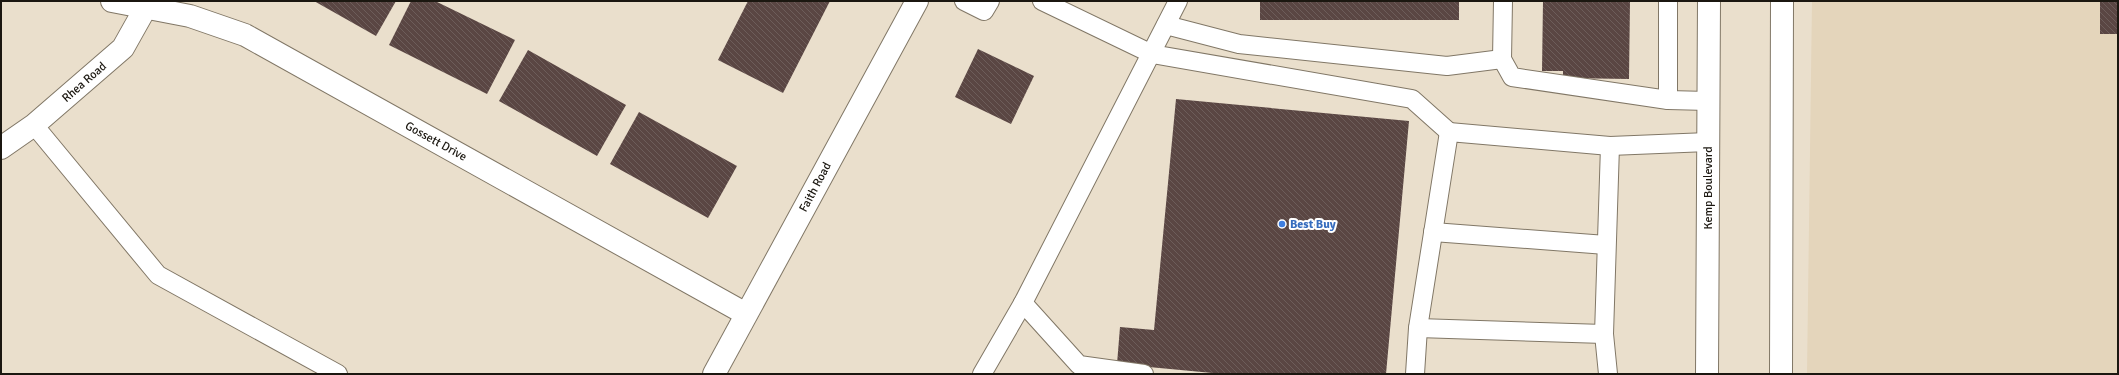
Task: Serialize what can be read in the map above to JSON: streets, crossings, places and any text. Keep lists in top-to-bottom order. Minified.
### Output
{"streets":{"street":["Rhea Road","Gossett Drive","Faith Road","Kemp Boulevard"]},"crossings":[["Rhea Road","Gossett Drive"],["Gossett Drive","Faith Road"]],"places":["Best Buy"]}
